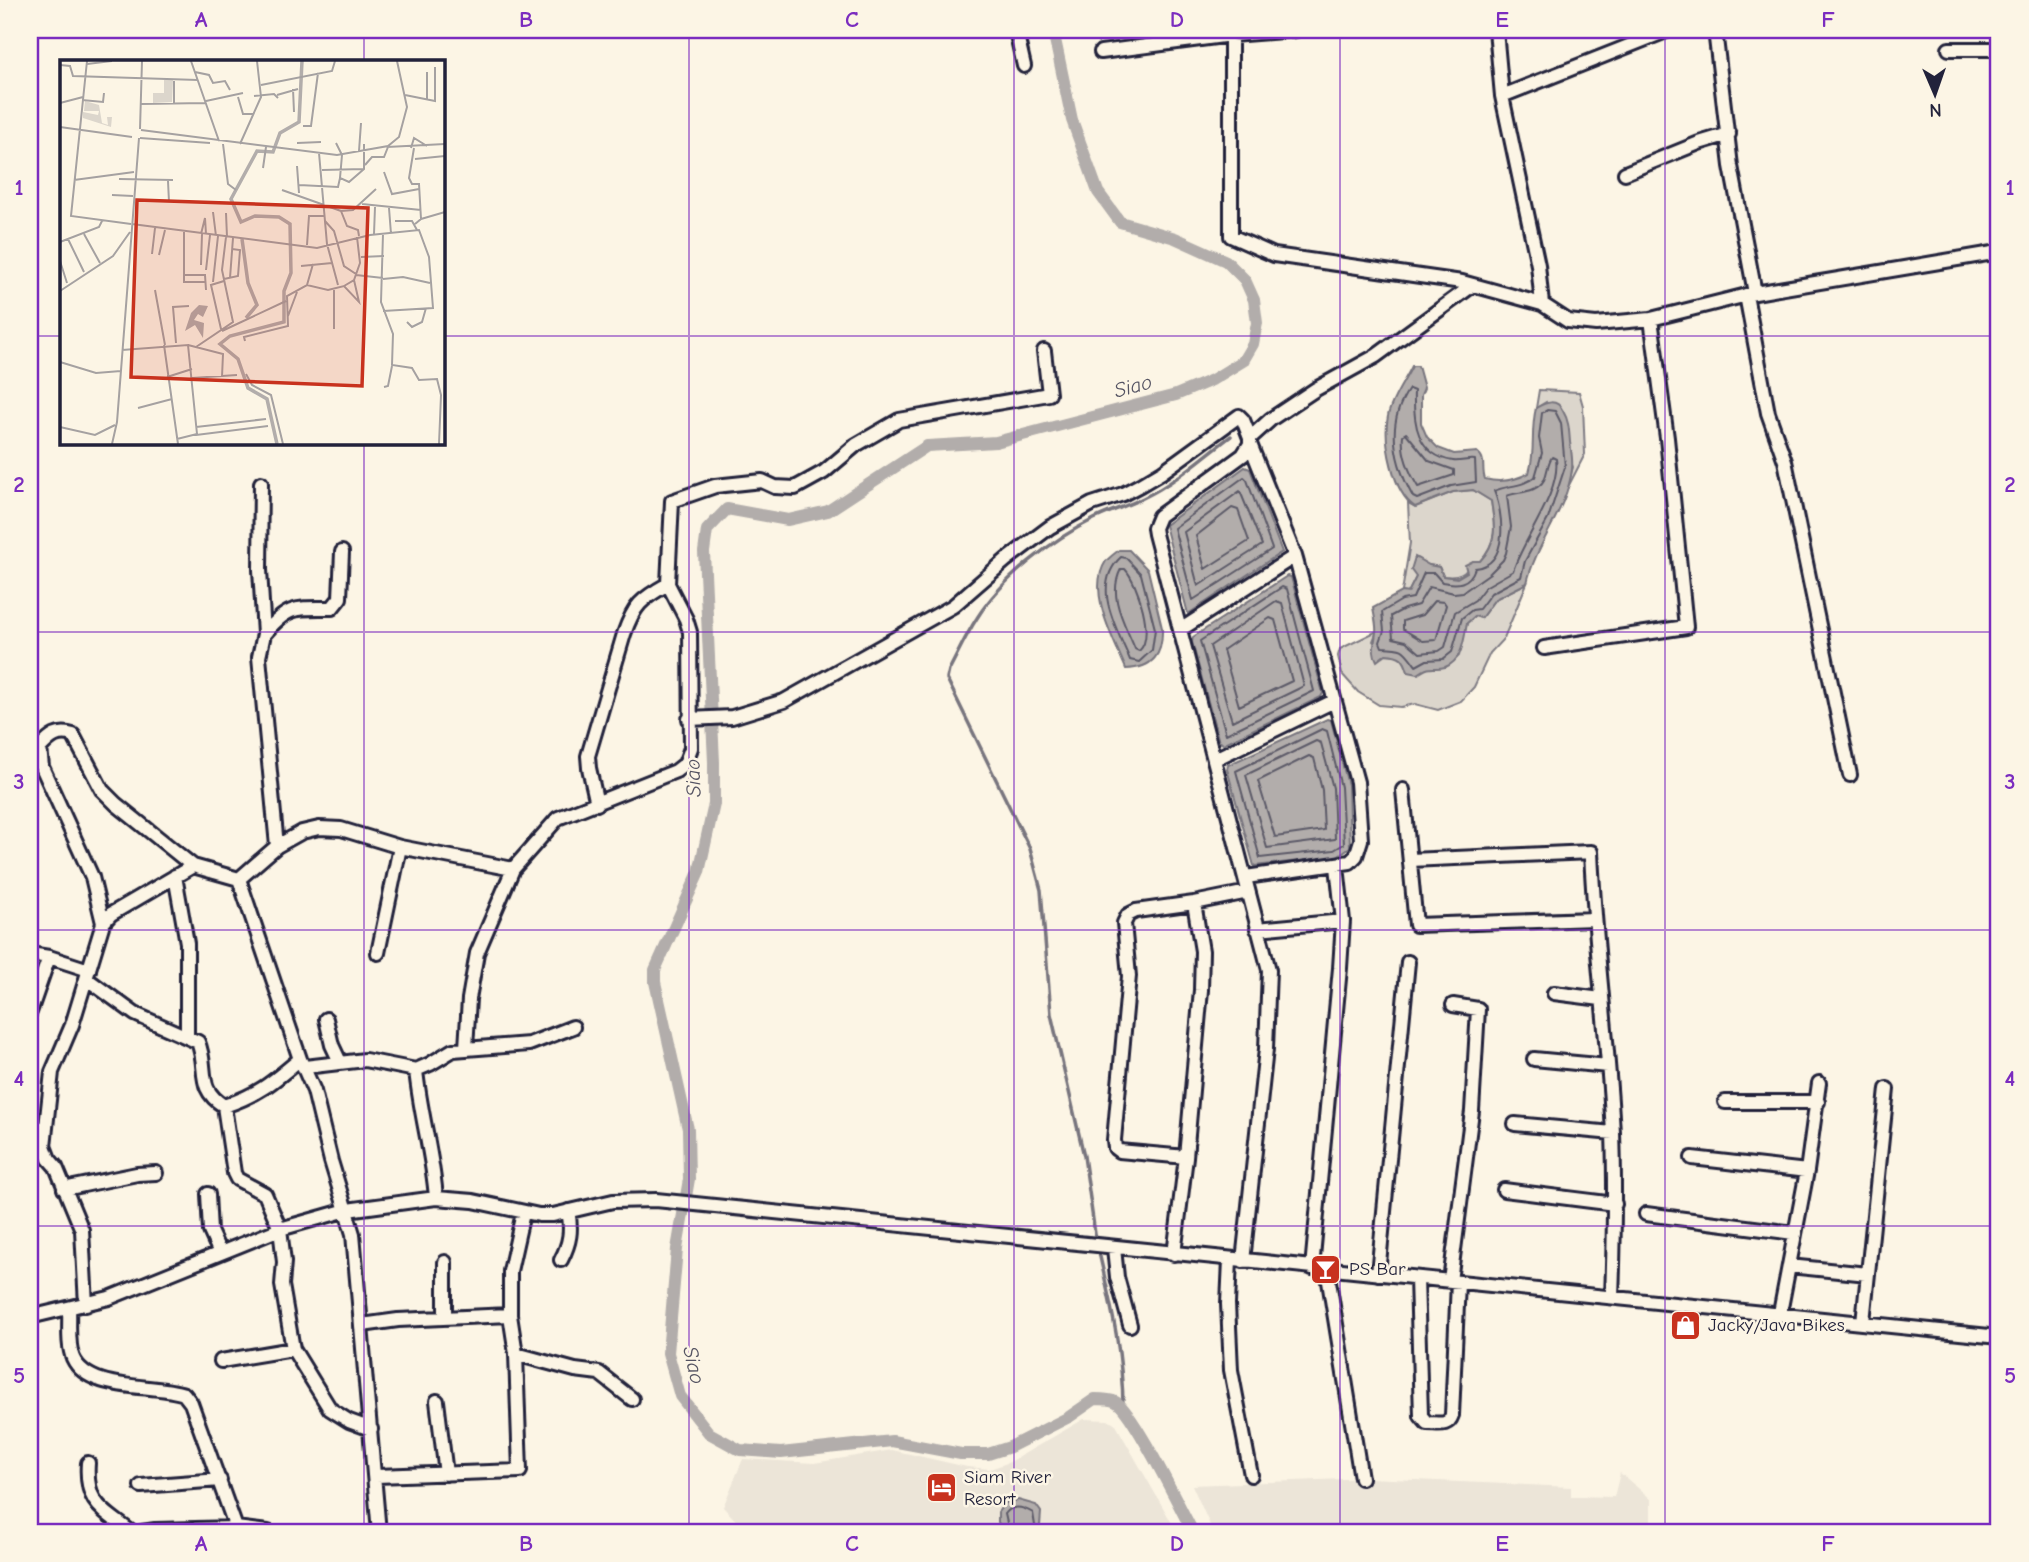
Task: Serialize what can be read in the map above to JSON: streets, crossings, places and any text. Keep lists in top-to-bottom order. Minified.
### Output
{"water":["Siao"],"places":{"bar":["PS Bar"],"shop":["Jacky/Java Bikes"],"hotel":["Siam River Resort"]},"north":"bottom","grid":{"columns":["A","B","C","D","E","F"],"rows":["1","2","3","4","5"]}}
